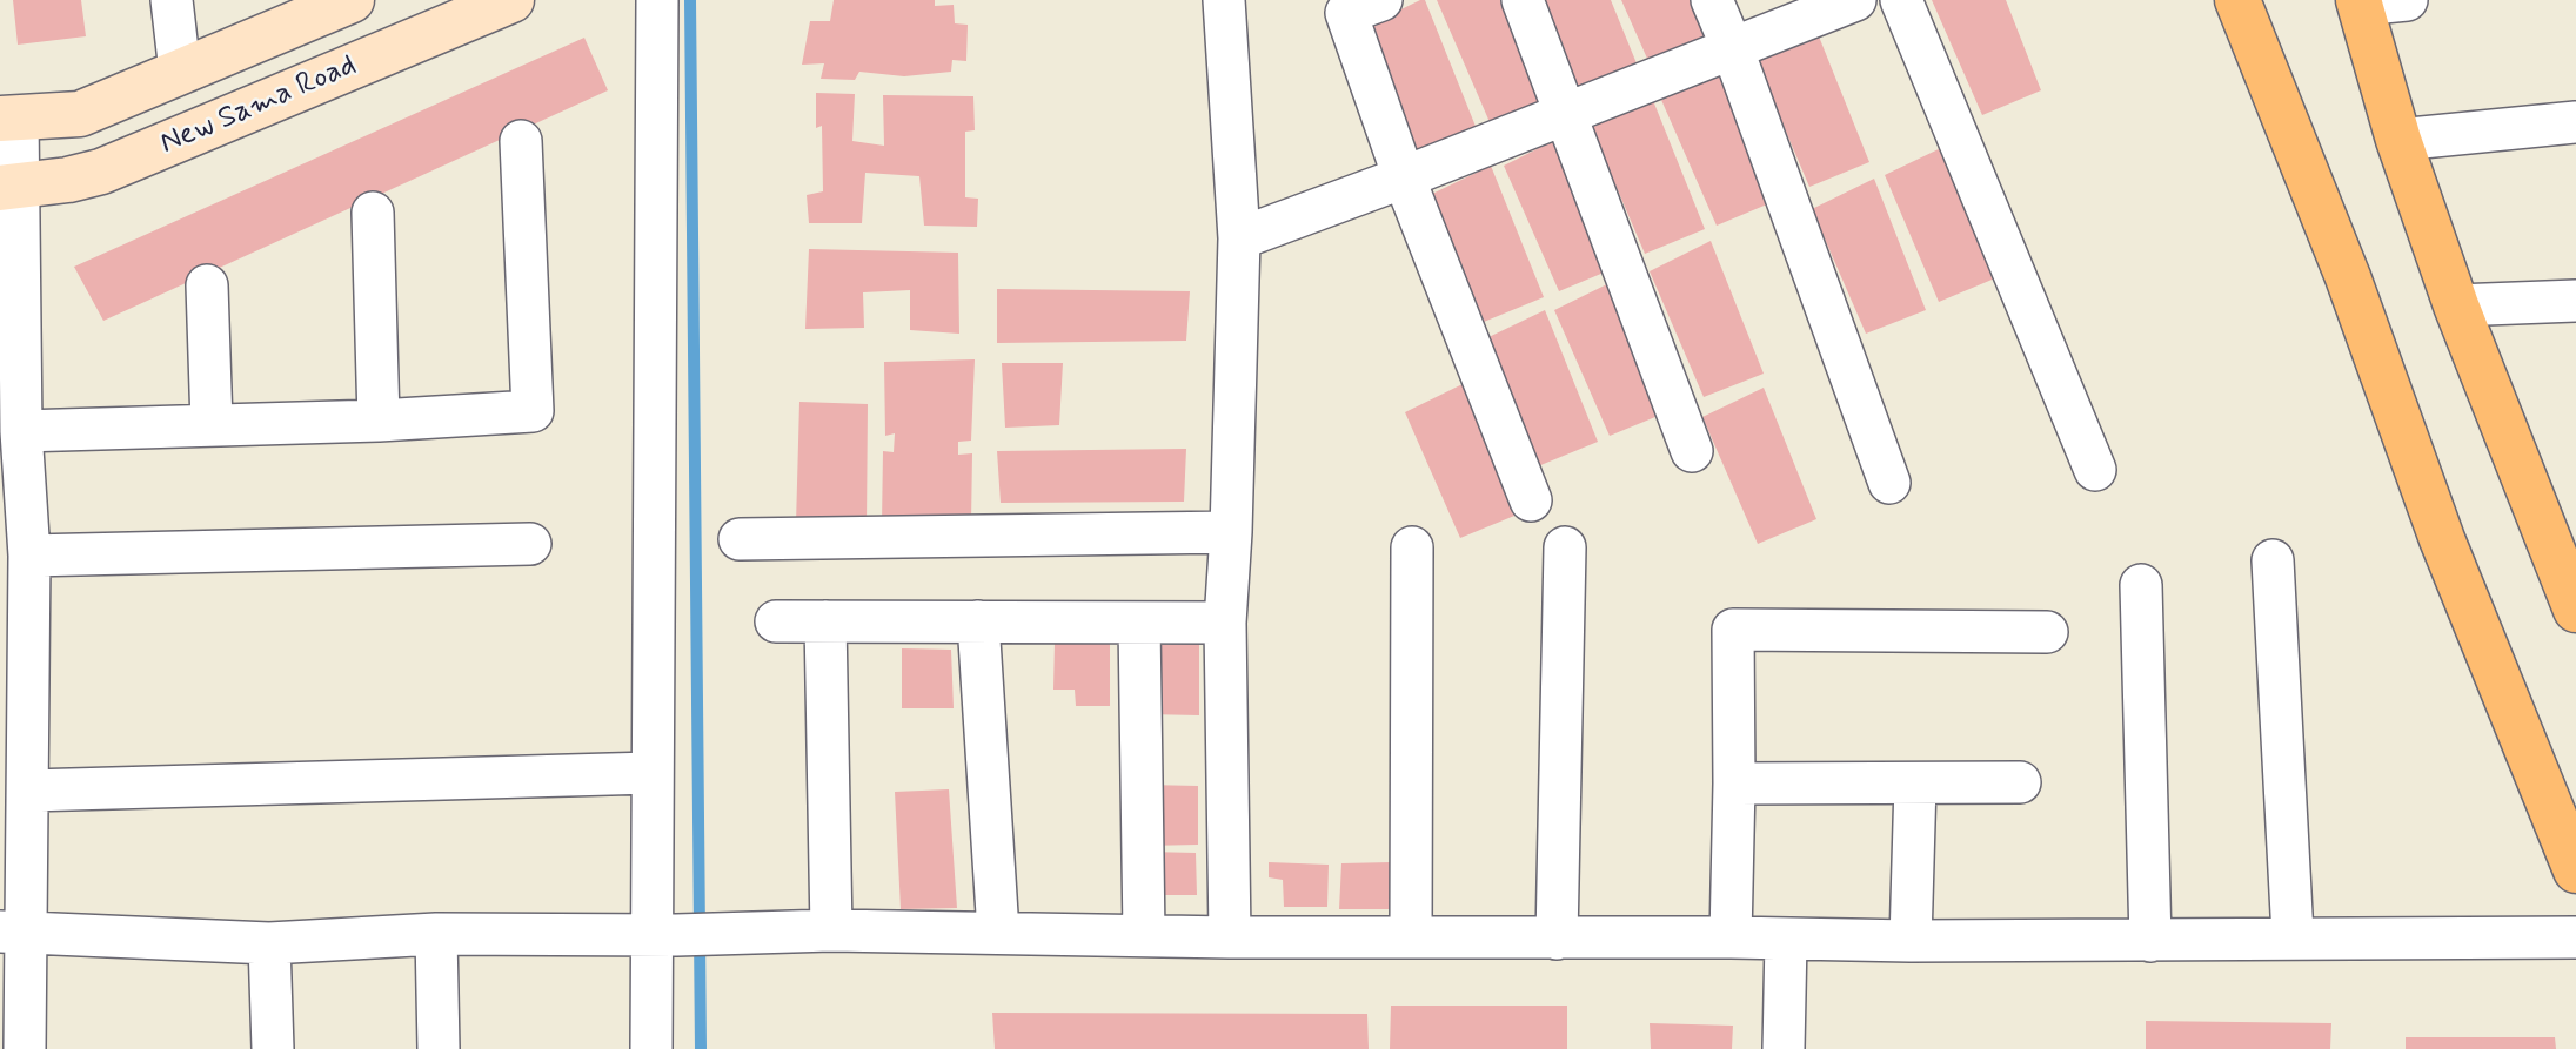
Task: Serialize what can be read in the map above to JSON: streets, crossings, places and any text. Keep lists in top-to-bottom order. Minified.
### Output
{"streets":{"main road":["New Sama Road"]}}
